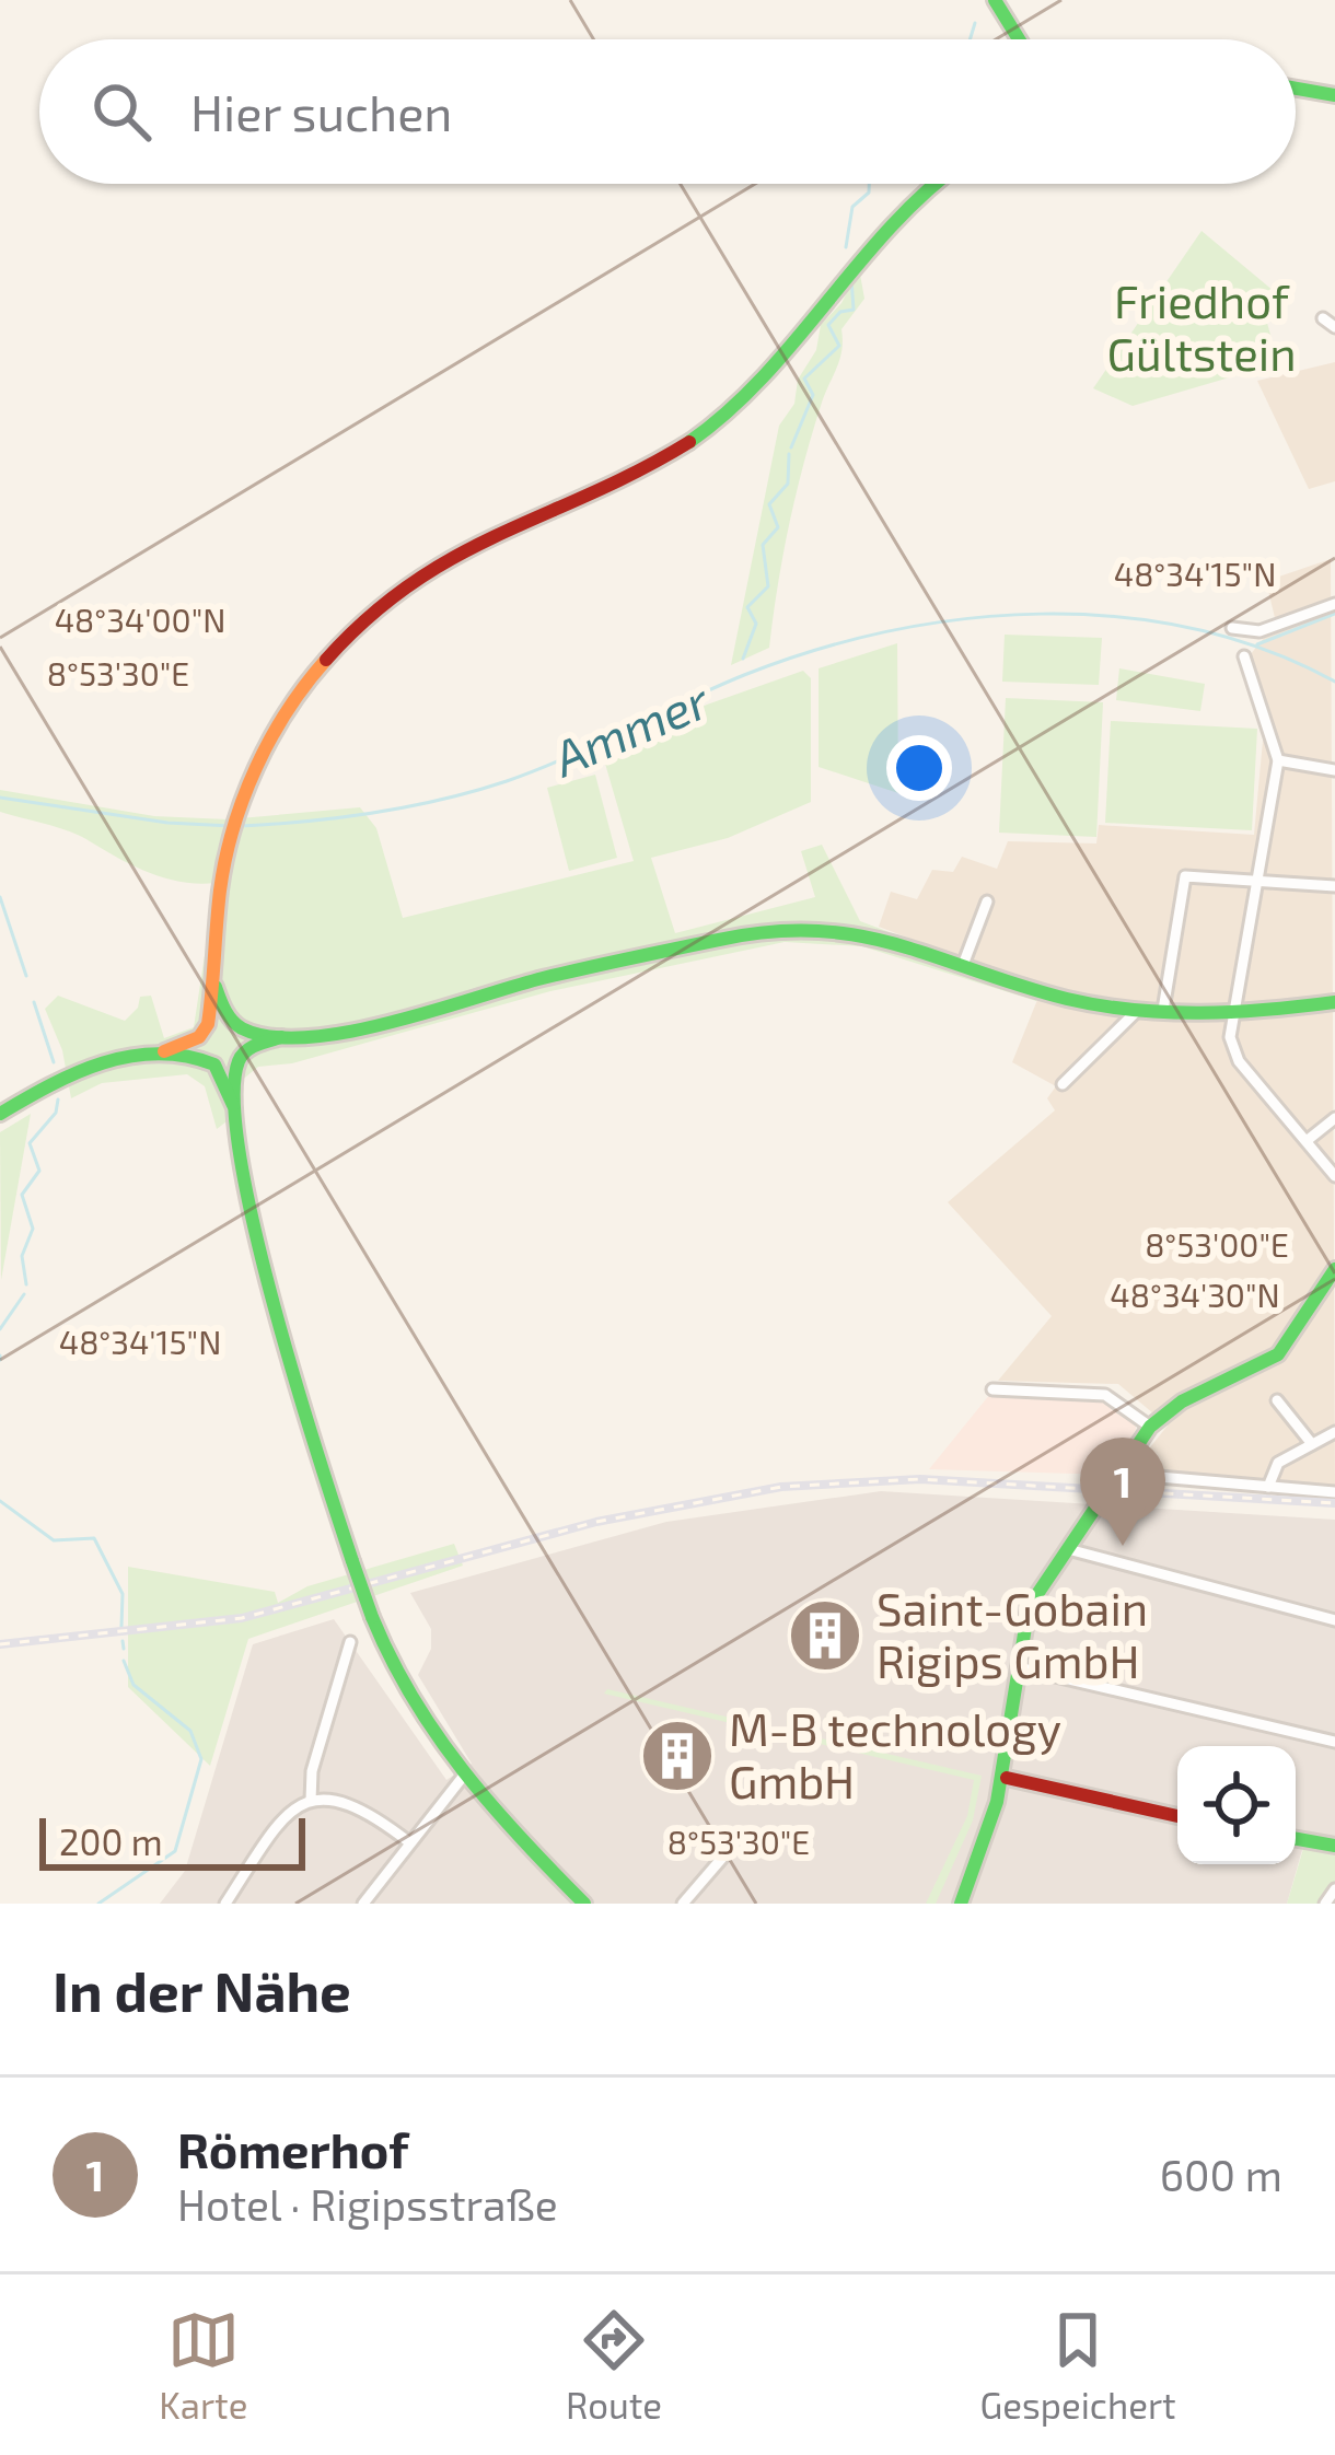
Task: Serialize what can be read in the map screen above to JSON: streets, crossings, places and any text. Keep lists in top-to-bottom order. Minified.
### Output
{"water":["Ammer"],"parks":["Friedhof Gültstein"],"places":{"building":["Saint-Gobain Rigips GmbH","M-B technology GmbH"]},"scale_bar":"200 m","page":{"search":"Hier suchen","pins":"1","scale":"200 m","heading":"In der Nähe","list":[{"mark":"1","name":"Römerhof","note":"Hotel · Rigipsstraße","value":"600 m"}],"nav":["Karte","Route","Gespeichert"]},"coordinates":["48°34'15\"N","48°34'00\"N","8°53'30\"E","8°53'00\"E","48°34'30\"N"]}
